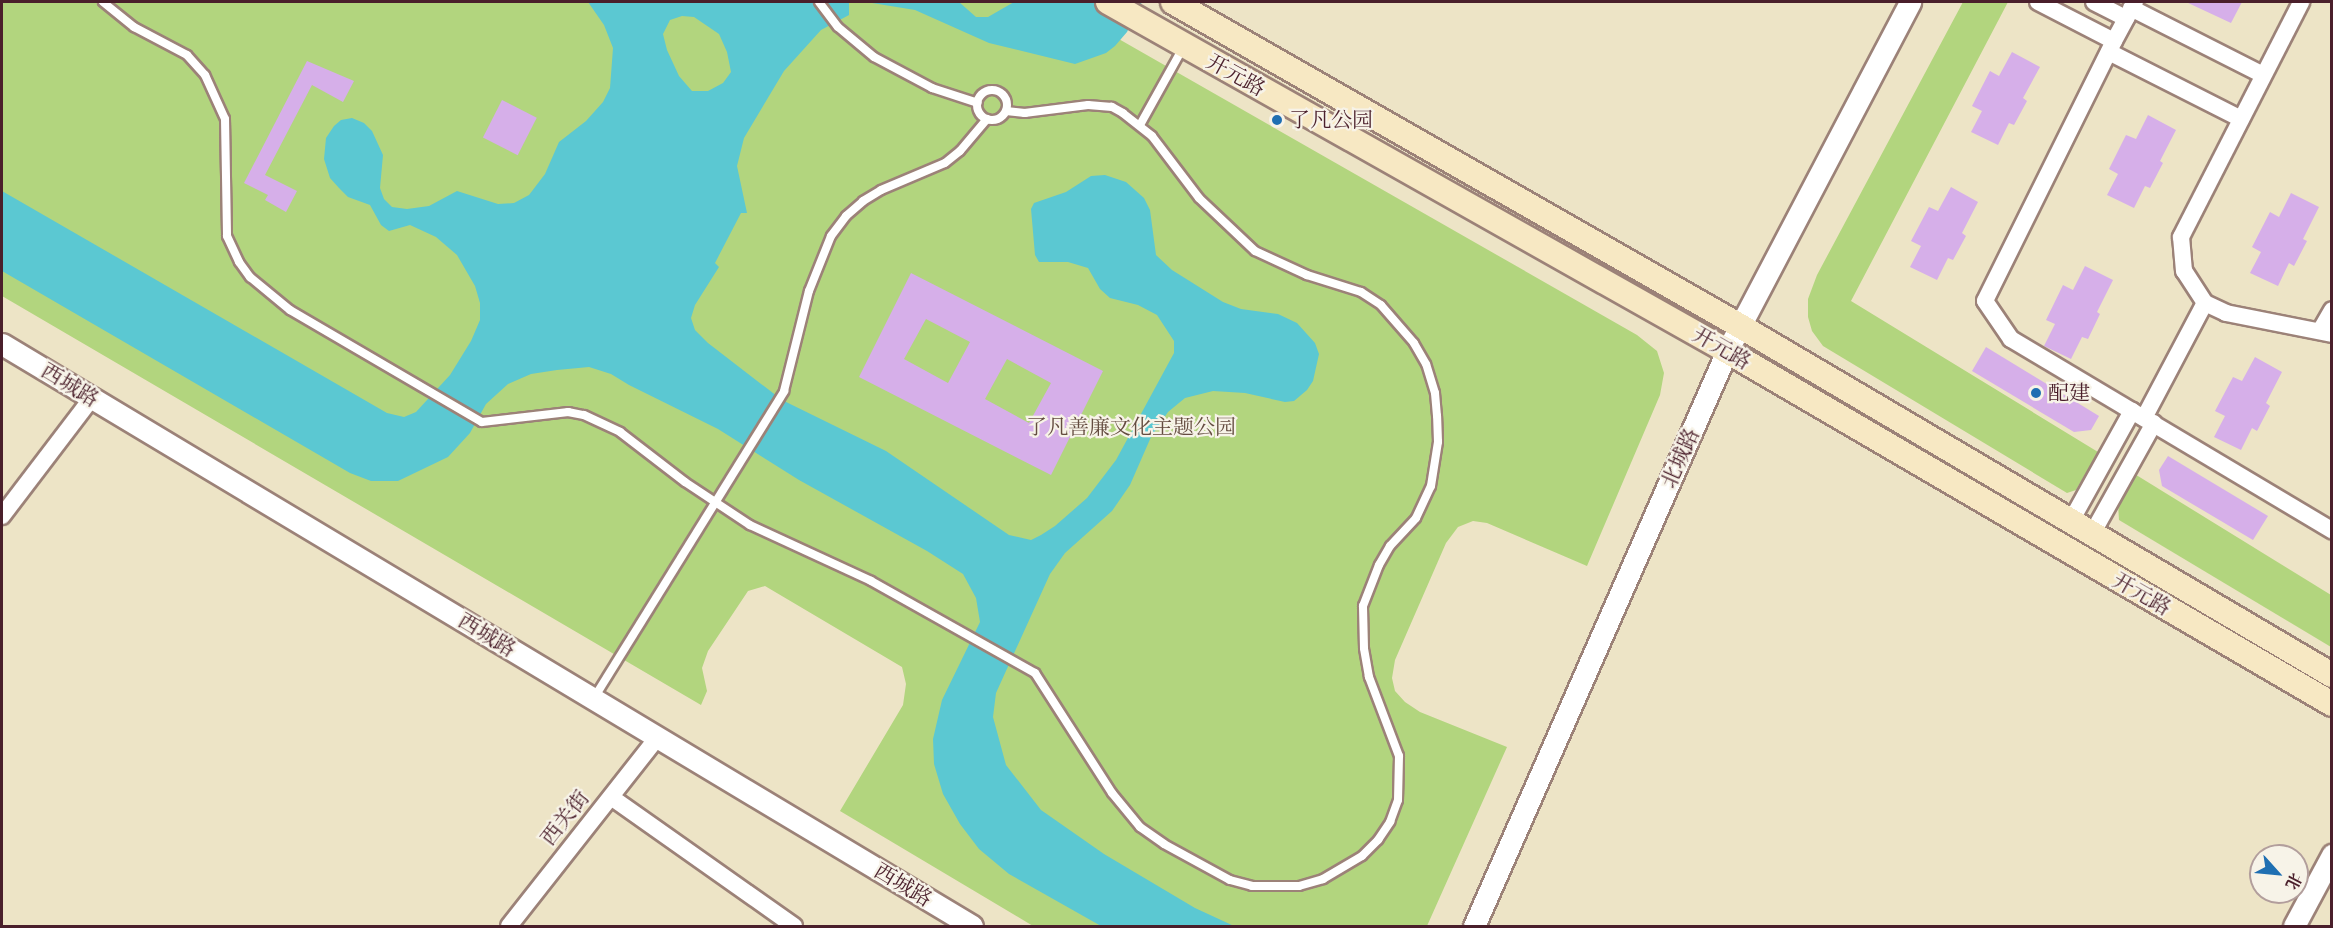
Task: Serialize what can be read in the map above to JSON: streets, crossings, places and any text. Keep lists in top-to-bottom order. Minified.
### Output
{"streets":{"main road":["开元路"],"street":["西城路","北城路","西关街"]},"crossings":[["开元路","北城路"],["西城路","西关街"]],"parks":["了凡善廉文化主题公园"],"places":["了凡公园","配建"],"north":"bottom right"}
